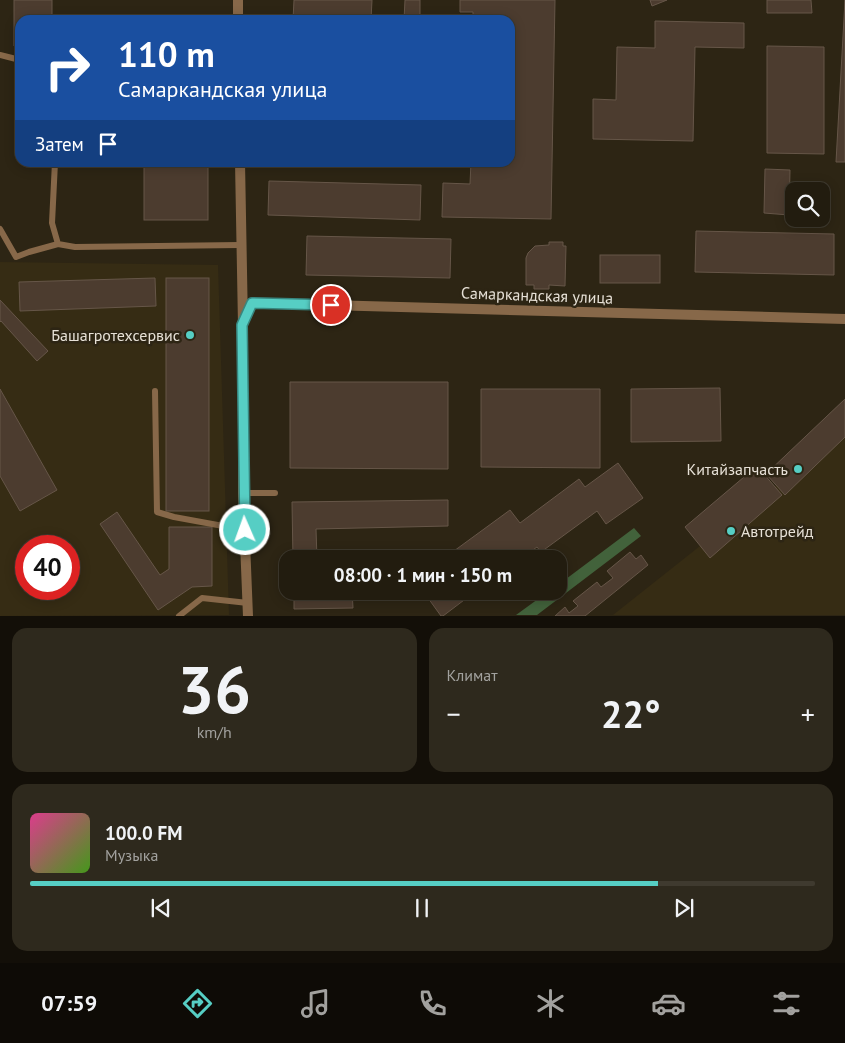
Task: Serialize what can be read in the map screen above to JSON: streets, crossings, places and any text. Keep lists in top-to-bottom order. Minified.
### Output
{"streets":{"street":["Самаркандская улица"]},"places":["Башагротехсервис","Китайзапчасть","Автотрейд"],"page":{"turn":["110 m","Самаркандская улица"],"then":"Затем","limit":"40","trip":"08:00 · 1 мин · 150 m","tile":[["36","km/h"],"Климат"],"heat":["−","22°","+"],"song":["100.0 FM","Музыка"],"tabs":"07:59"}}
